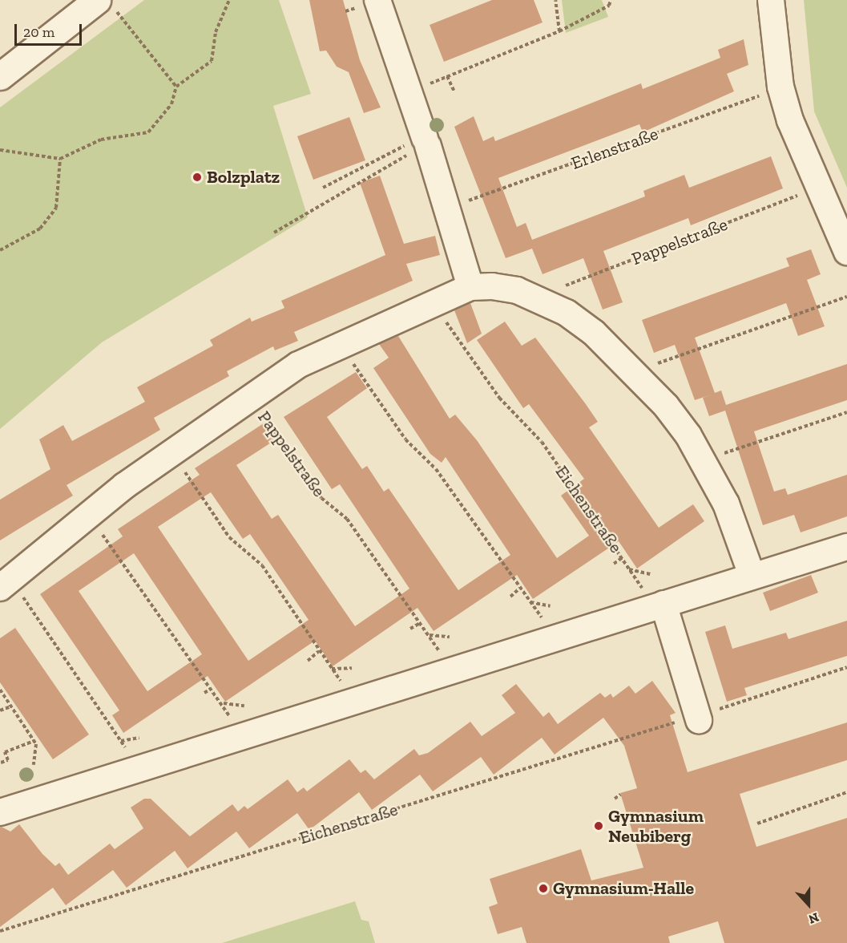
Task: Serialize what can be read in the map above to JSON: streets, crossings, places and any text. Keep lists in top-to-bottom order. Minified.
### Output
{"streets":{"street":["Pappelstraße"],"path":["Erlenstraße","Eichenstraße"]},"crossings":[["Pappelstraße","Eichenstraße"]],"places":["Bolzplatz","Gymnasium Neubiberg","Gymnasium-Halle"],"scale_bar":"20 m","north":"bottom"}
